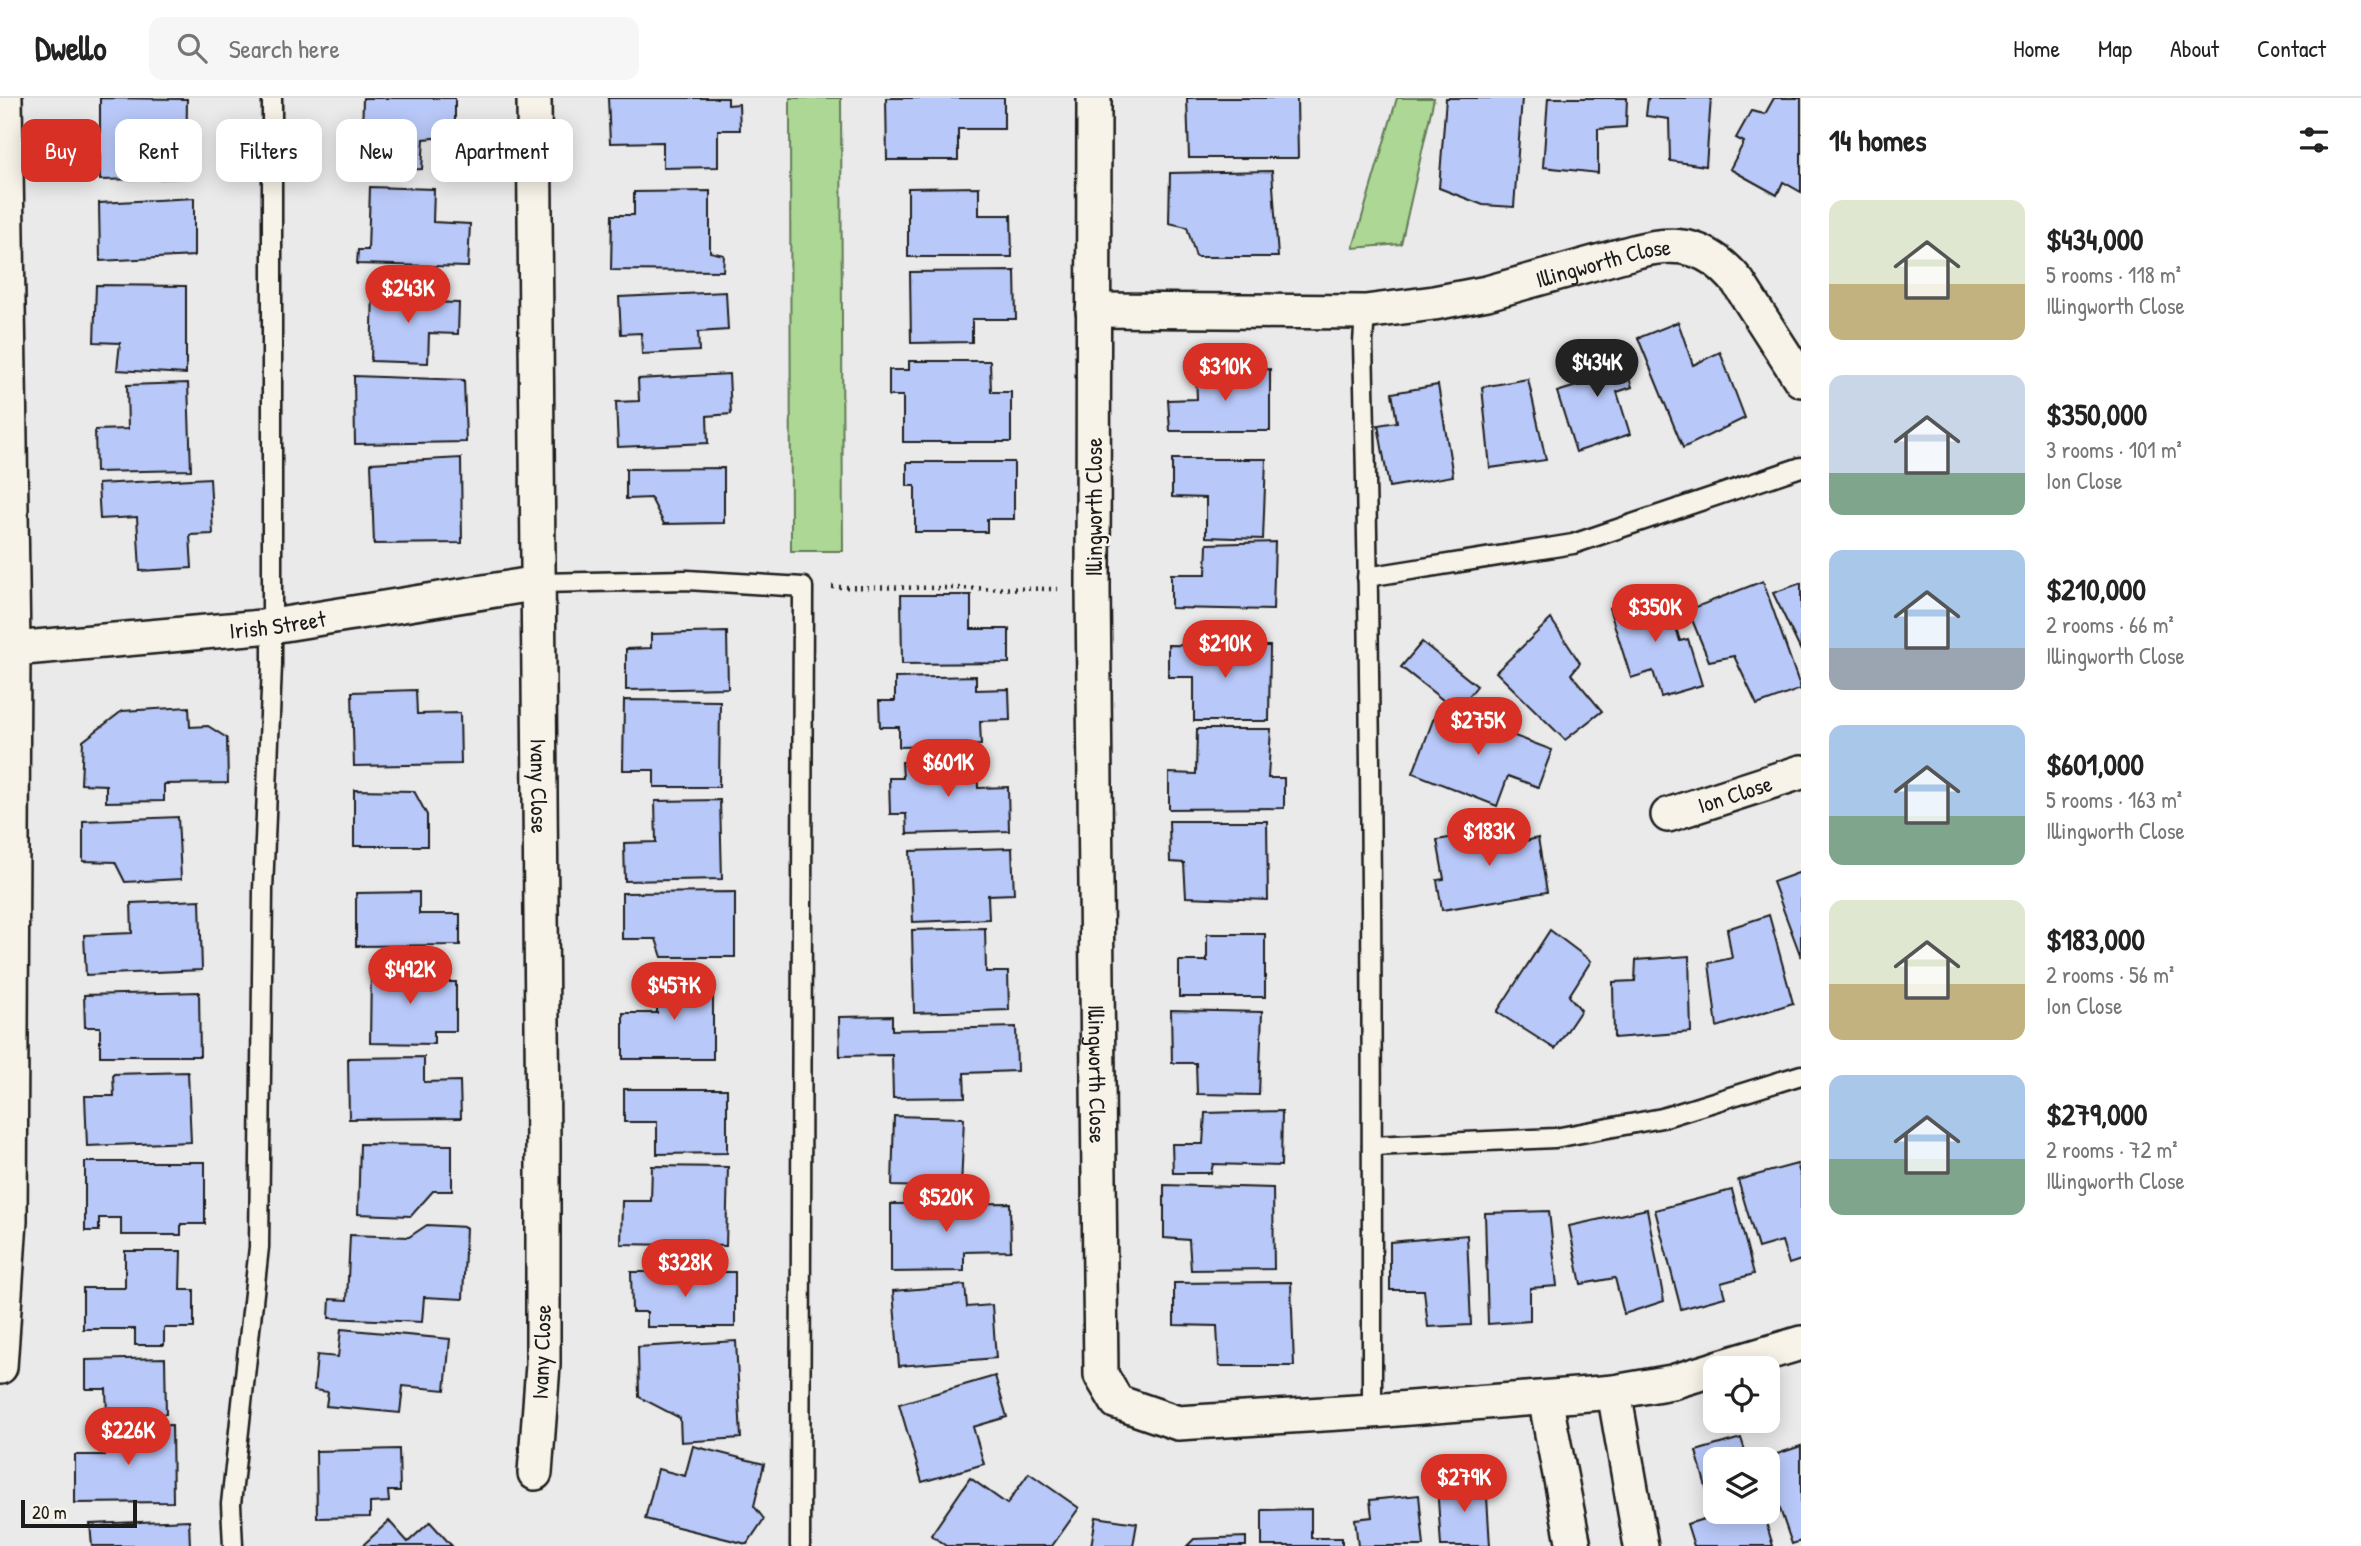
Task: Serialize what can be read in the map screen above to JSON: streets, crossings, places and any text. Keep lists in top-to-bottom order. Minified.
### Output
{"streets":{"street":["Illingworth Close","Irish Street","Ivany Close","Ion Close"]},"crossings":[["Irish Street","Ivany Close"]],"scale_bar":"20 m","page":{"header":"Dwello","search":"Search here","nav":["Home","Map","About","Contact"],"heading":"14 homes","chip":["Buy","Rent","Filters","New","Apartment"],"list":[{"name":"$434,000","note":"5 rooms · 118 m² · Illingworth Close"},{"name":"$350,000","note":"3 rooms · 101 m² · Ion Close"},{"name":"$210,000","note":"2 rooms · 66 m² · Illingworth Close"},{"name":"$601,000","note":"5 rooms · 163 m² · Illingworth Close"},{"name":"$183,000","note":"2 rooms · 56 m² · Ion Close"},{"name":"$279,000","note":"2 rooms · 72 m² · Illingworth Close"}],"price":["$243K","$434K","$310K","$350K","$210K","$275K","$601K","$183K","$492K","$457K","$520K","$328K","$226K","$279K"],"scale":"20 m"}}
